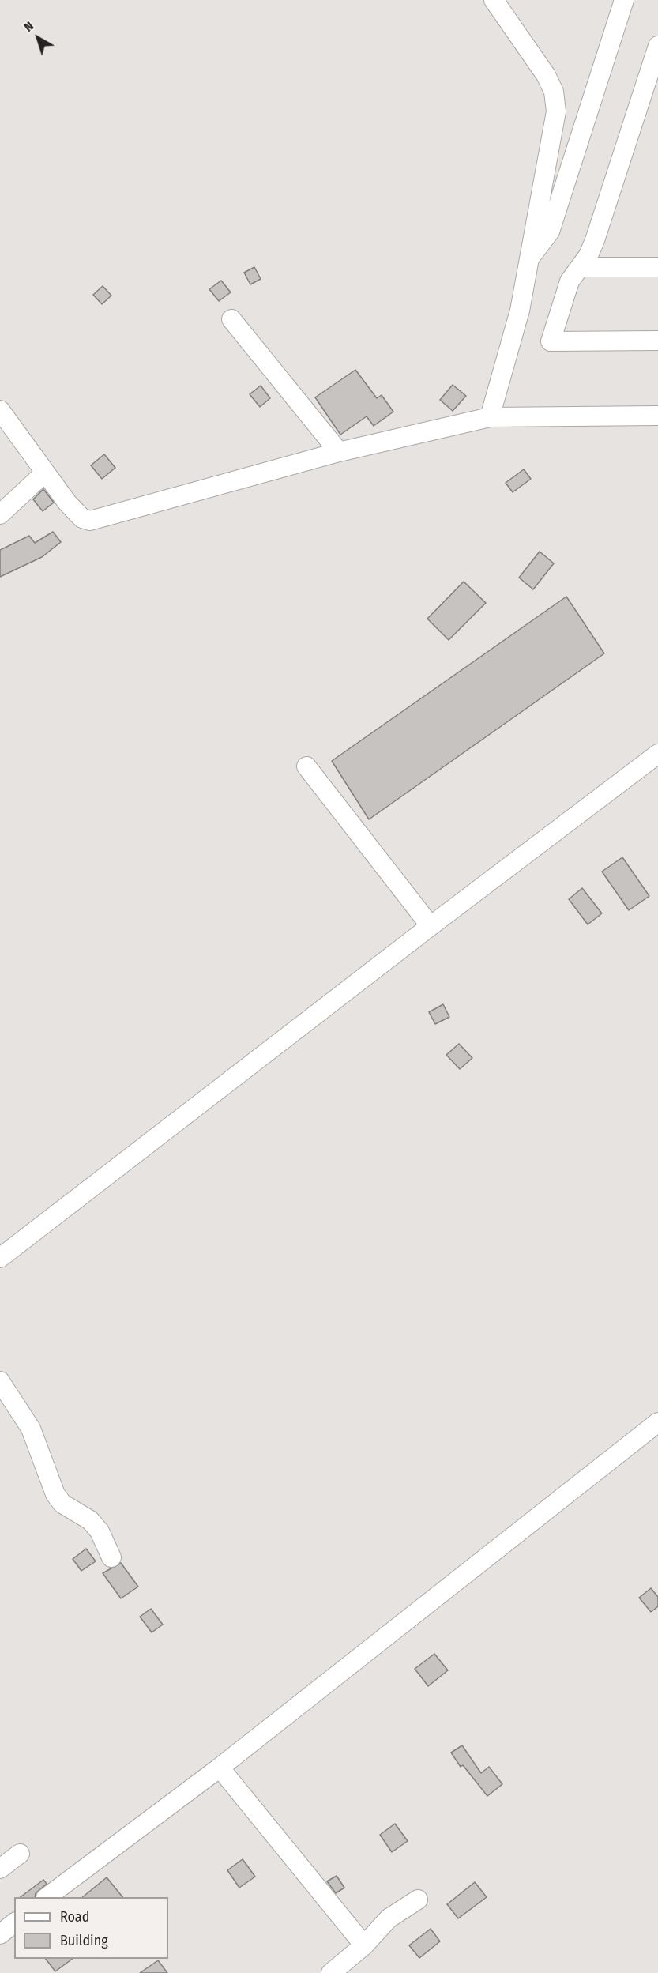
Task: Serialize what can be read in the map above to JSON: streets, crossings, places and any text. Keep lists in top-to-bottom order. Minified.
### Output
{"legend":["Road","Building"],"north":"top left"}
